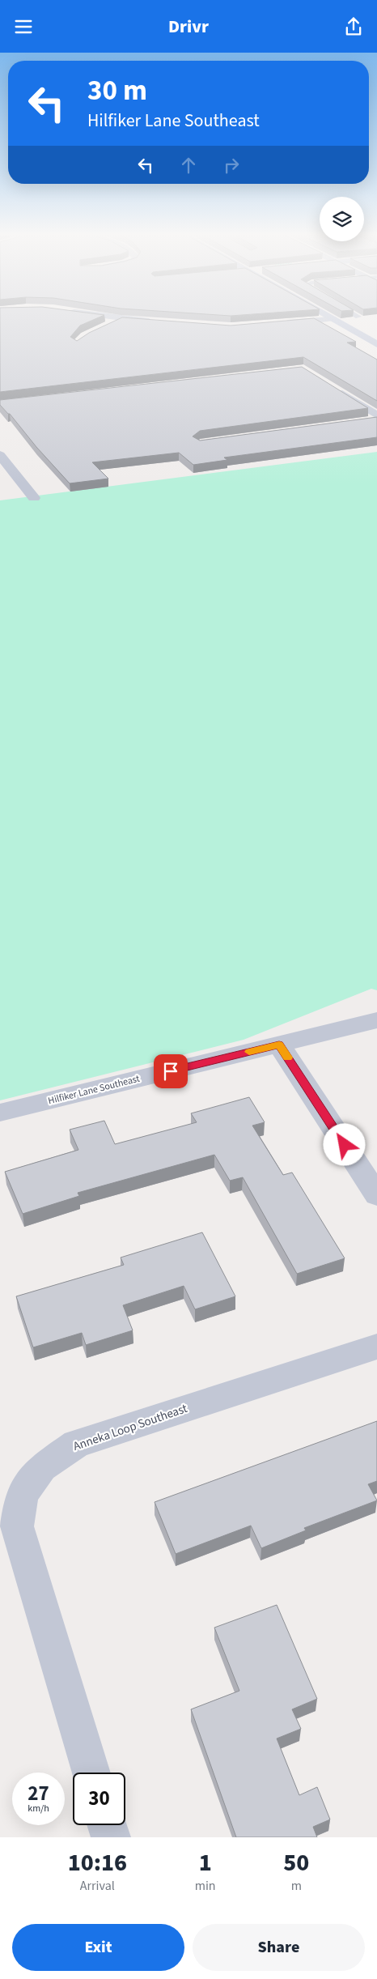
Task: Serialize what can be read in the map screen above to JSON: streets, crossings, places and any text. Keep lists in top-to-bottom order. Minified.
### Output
{"streets":{"street":["Hilfiker Lane Southeast","Anneka Loop Southeast"]},"page":{"header":"Drivr","turn":["30 m","Hilfiker Lane Southeast"],"speed":"27 km/h","limit":"30","eta":["10:16","Arrival","1","min","50","m"],"buttons":["Exit","Share"]}}
